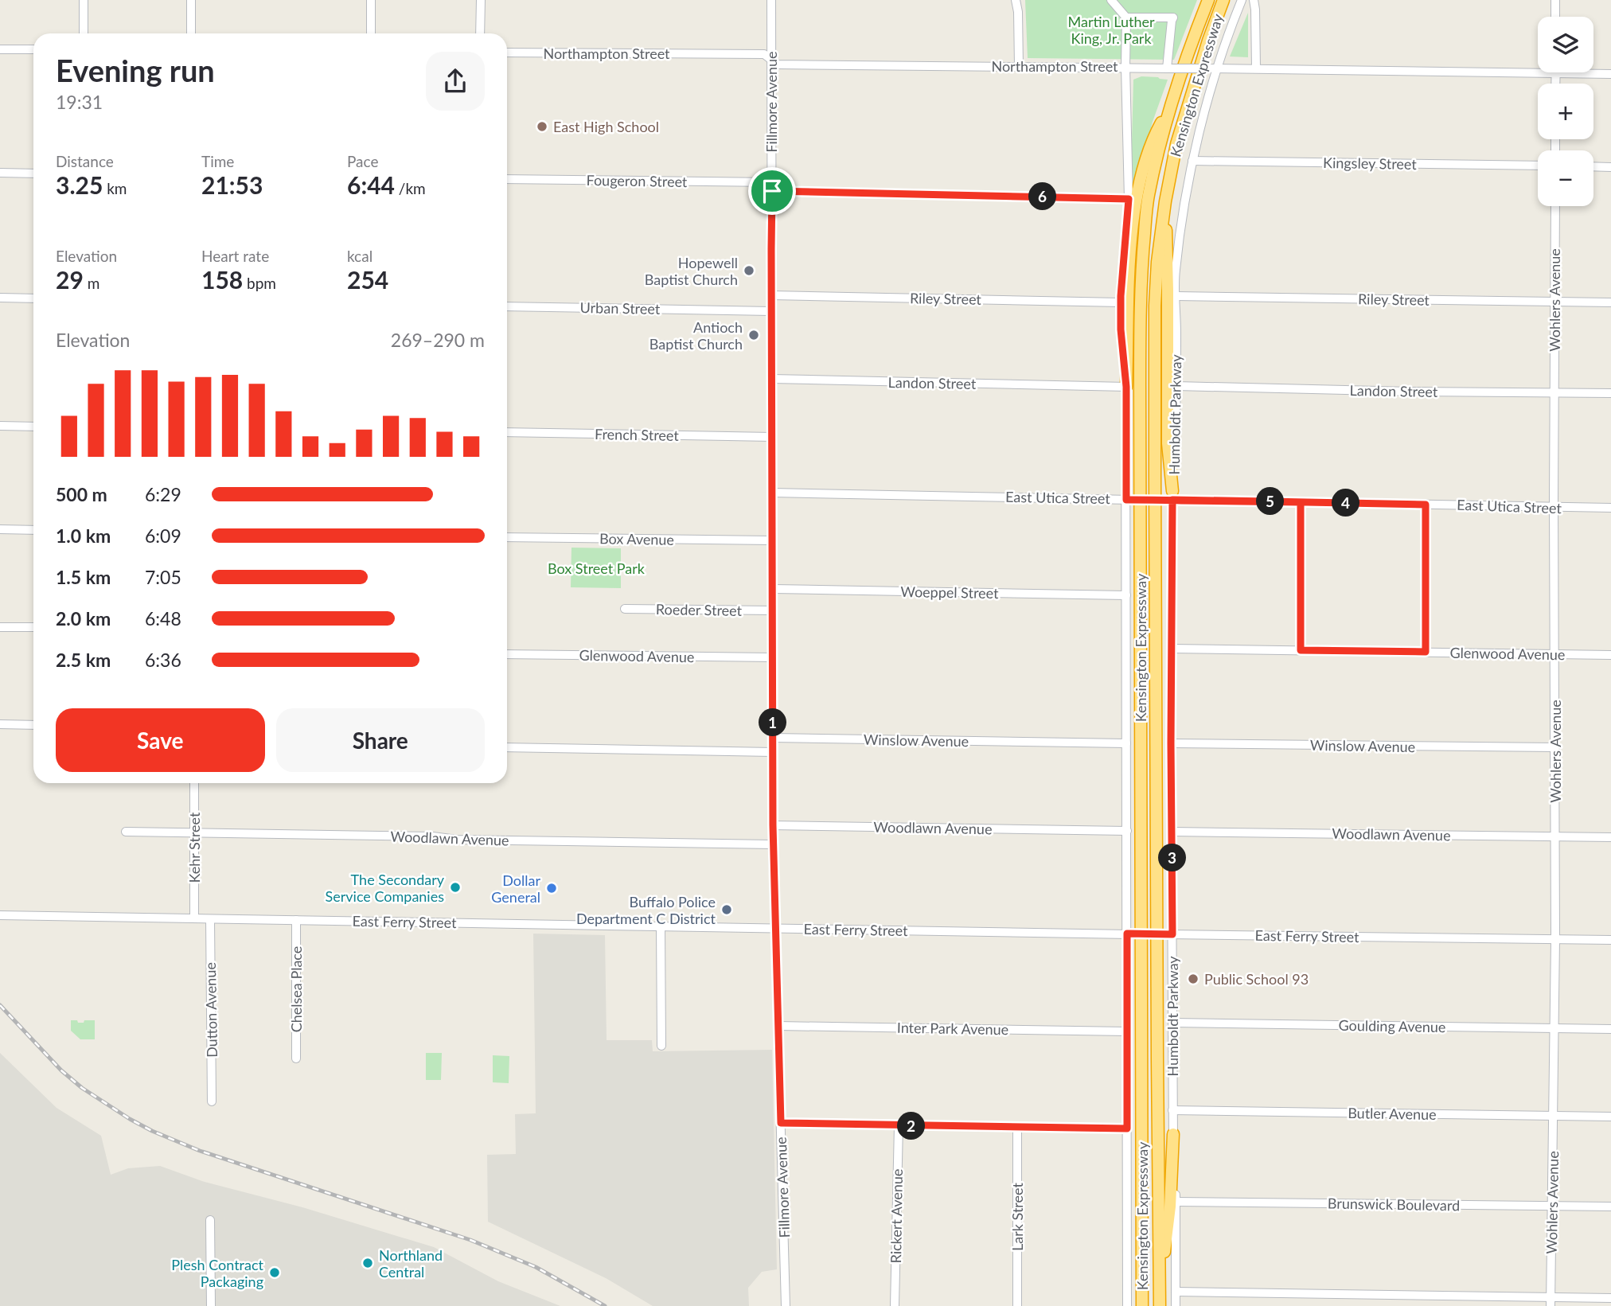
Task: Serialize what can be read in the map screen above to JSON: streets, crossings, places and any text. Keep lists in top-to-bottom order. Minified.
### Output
{"streets":{"highway":["Kensington Expressway"],"street":["Northampton Street","Fillmore Avenue","Kingsley Street","Fougeron Street","Riley Street","Wohlers Avenue","Urban Street","Landon Street","Humboldt Parkway","French Street","East Utica Street","Box Avenue","Woeppel Street","Roeder Street","Glenwood Avenue","Winslow Avenue","Woodlawn Avenue","Kehr Street","East Ferry Street","Chelsea Place","Dutton Avenue","Goulding Avenue","Inter Park Avenue","Butler Avenue","Brunswick Boulevard","Rickert Avenue","Lark Street"]},"crossings":[["Northampton Street","Fillmore Avenue"],["Northampton Street","Humboldt Parkway"],["Fillmore Avenue","Fougeron Street"],["Fillmore Avenue","Riley Street"],["Fillmore Avenue","Urban Street"],["Fillmore Avenue","Landon Street"],["Fillmore Avenue","French Street"],["Fillmore Avenue","East Utica Street"],["Fillmore Avenue","Box Avenue"],["Fillmore Avenue","Woeppel Street"],["Fillmore Avenue","Roeder Street"],["Fillmore Avenue","Glenwood Avenue"],["Fillmore Avenue","Winslow Avenue"],["Fillmore Avenue","Woodlawn Avenue"],["Fillmore Avenue","East Ferry Street"],["Fillmore Avenue","Inter Park Avenue"],["Kingsley Street","Humboldt Parkway"],["Riley Street","Wohlers Avenue"],["Riley Street","Humboldt Parkway"],["Wohlers Avenue","Landon Street"],["Wohlers Avenue","East Utica Street"],["Wohlers Avenue","Glenwood Avenue"],["Wohlers Avenue","Winslow Avenue"],["Wohlers Avenue","Woodlawn Avenue"],["Wohlers Avenue","East Ferry Street"],["Wohlers Avenue","Goulding Avenue"],["Wohlers Avenue","Butler Avenue"],["Wohlers Avenue","Brunswick Boulevard"],["Landon Street","Humboldt Parkway"],["Humboldt Parkway","East Utica Street"],["Humboldt Parkway","Glenwood Avenue"],["Humboldt Parkway","Winslow Avenue"],["Humboldt Parkway","Woodlawn Avenue"],["Humboldt Parkway","East Ferry Street"],["Humboldt Parkway","Goulding Avenue"],["Humboldt Parkway","Butler Avenue"],["Humboldt Parkway","Brunswick Boulevard"],["Woodlawn Avenue","Kehr Street"],["Kehr Street","East Ferry Street"],["East Ferry Street","Chelsea Place"],["East Ferry Street","Dutton Avenue"]],"parks":["Martin Luther King, Jr. Park","Box Street Park"],"places":["East High School","Hopewell Baptist Church","Antioch Baptist Church","The Secondary Service Companies","Dollar General","Buffalo Police Department C District","Public School 93","Northland Central","Plesh Contract Packaging"],"page":{"map_buttons":["+","−"],"heading":["Evening run","19:31"],"stats":[["Distance","3.25 km"],["Time","21:53"],["Pace","6:44 /km"],["Elevation","29 m"],["Heart rate","158 bpm"],["kcal","254"]],"pins":["6","5","4","1","3","2"],"chart":["Elevation","269–290 m"],"list":[{"name":"500 m","note":"6:29"},{"name":"1.0 km","note":"6:09"},{"name":"1.5 km","note":"7:05"},{"name":"2.0 km","note":"6:48"},{"name":"2.5 km","note":"6:36"}],"buttons":["Save","Share"]}}
